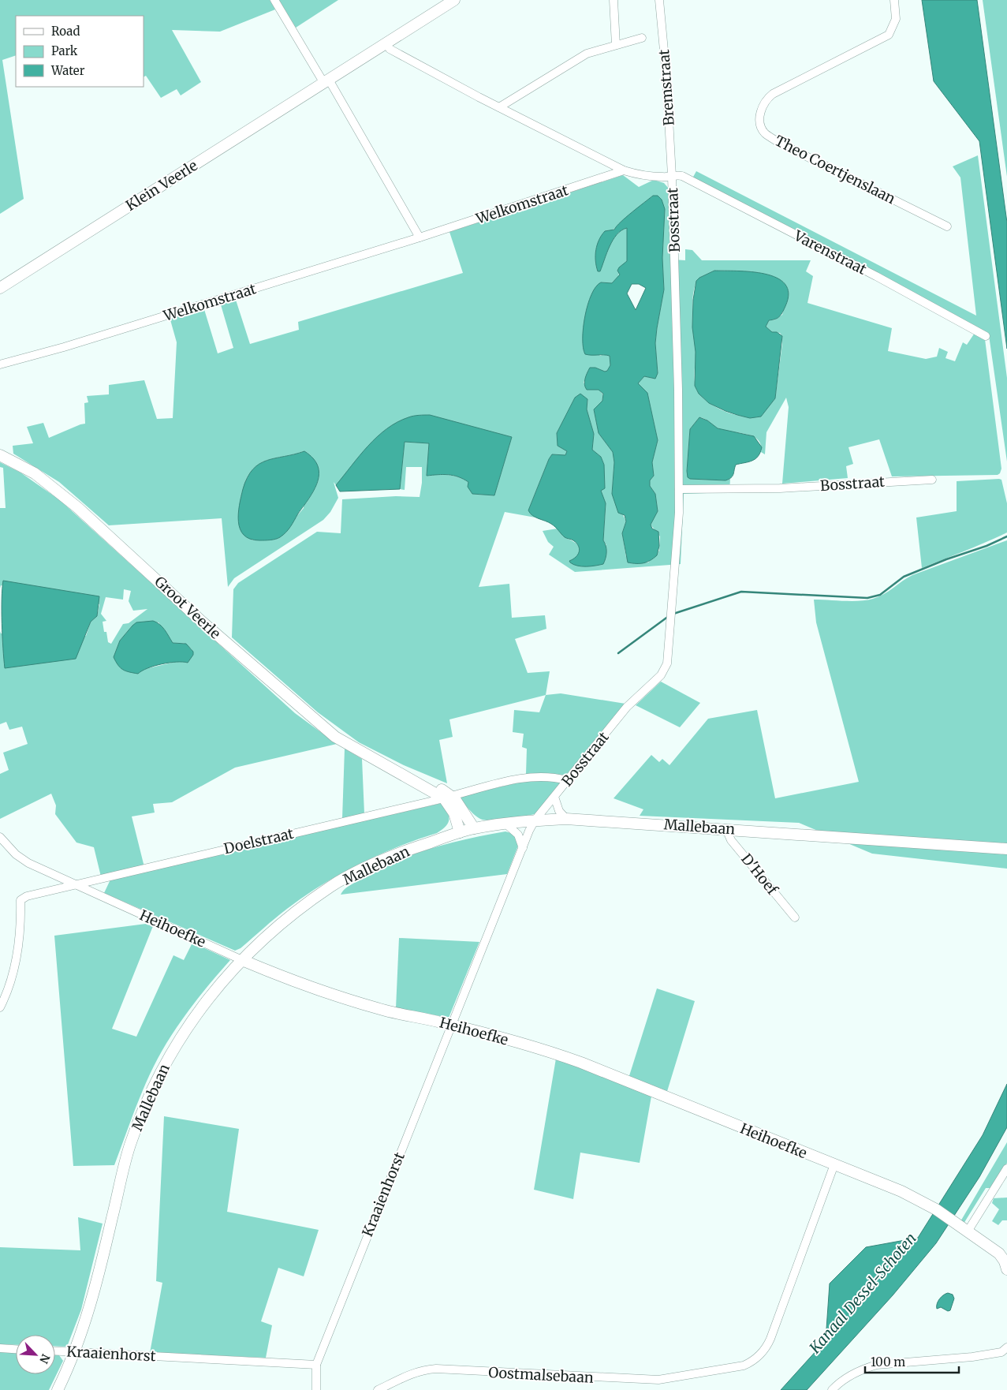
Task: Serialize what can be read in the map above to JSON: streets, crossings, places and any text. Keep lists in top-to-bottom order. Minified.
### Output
{"streets":{"main road":["Klein Veerle","Groot Veerle","Mallebaan","Heihoefke"],"street":["Bremstraat","Theo Coertjenslaan","Welkomstraat","Bosstraat","Varenstraat","Doelstraat","D'Hoef","Kraaienhorst","Oostmalsebaan"]},"crossings":[["Bremstraat","Bosstraat"],["Bremstraat","Varenstraat"],["Klein Veerle","Bosstraat"],["Welkomstraat","Bosstraat"],["Bosstraat","Varenstraat"],["Bosstraat","Mallebaan"],["Bosstraat","Doelstraat"],["Bosstraat","Heihoefke"],["Bosstraat","Kraaienhorst"],["Groot Veerle","Mallebaan"],["Groot Veerle","Doelstraat"],["Mallebaan","D'Hoef"],["Mallebaan","Heihoefke"],["Mallebaan","Kraaienhorst"],["Doelstraat","Heihoefke"],["Heihoefke","Kraaienhorst"],["Heihoefke","Oostmalsebaan"]],"water":["Kanaal Dessel-Schoten"],"legend":["Road","Park","Water"],"scale_bar":"100 m","north":"bottom right"}
